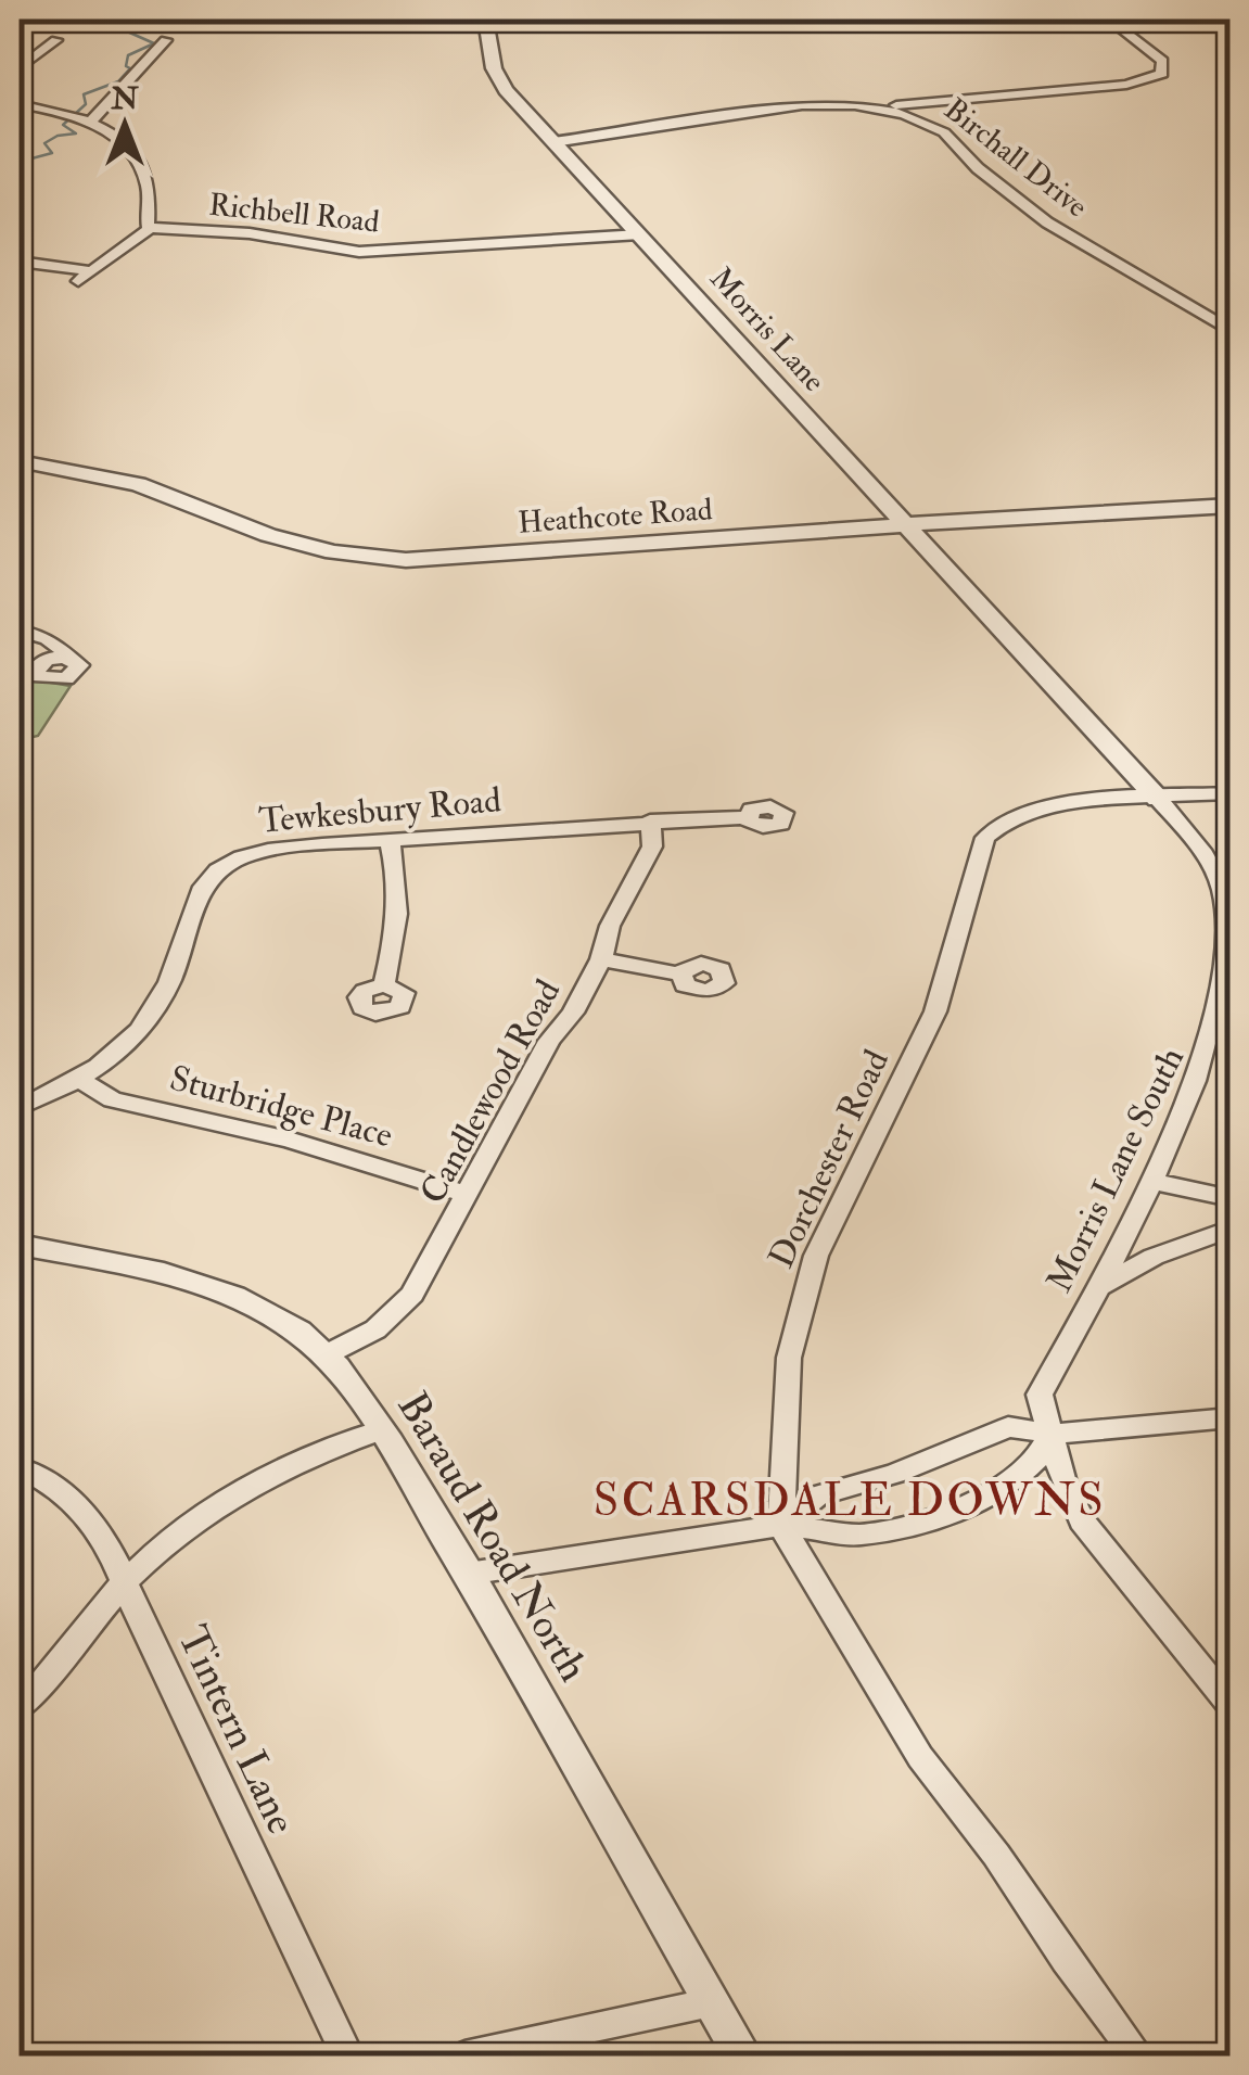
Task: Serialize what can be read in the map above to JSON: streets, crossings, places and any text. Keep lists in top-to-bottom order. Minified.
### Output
{"streets":{"street":["Birchall Drive","Richbell Road","Morris Lane","Heathcote Road","Tewkesbury Road","Candlewood Road","Sturbridge Place","Dorchester Road","Morris Lane South","Baraud Road North","Tintern Lane"]},"crossings":[["Birchall Drive","Morris Lane"],["Richbell Road","Morris Lane"],["Morris Lane","Heathcote Road"],["Morris Lane","Morris Lane South"],["Tewkesbury Road","Candlewood Road"],["Tewkesbury Road","Sturbridge Place"],["Candlewood Road","Sturbridge Place"],["Candlewood Road","Baraud Road North"],["Dorchester Road","Morris Lane South"]],"districts":["SCARSDALE DOWNS"],"north":"top"}
